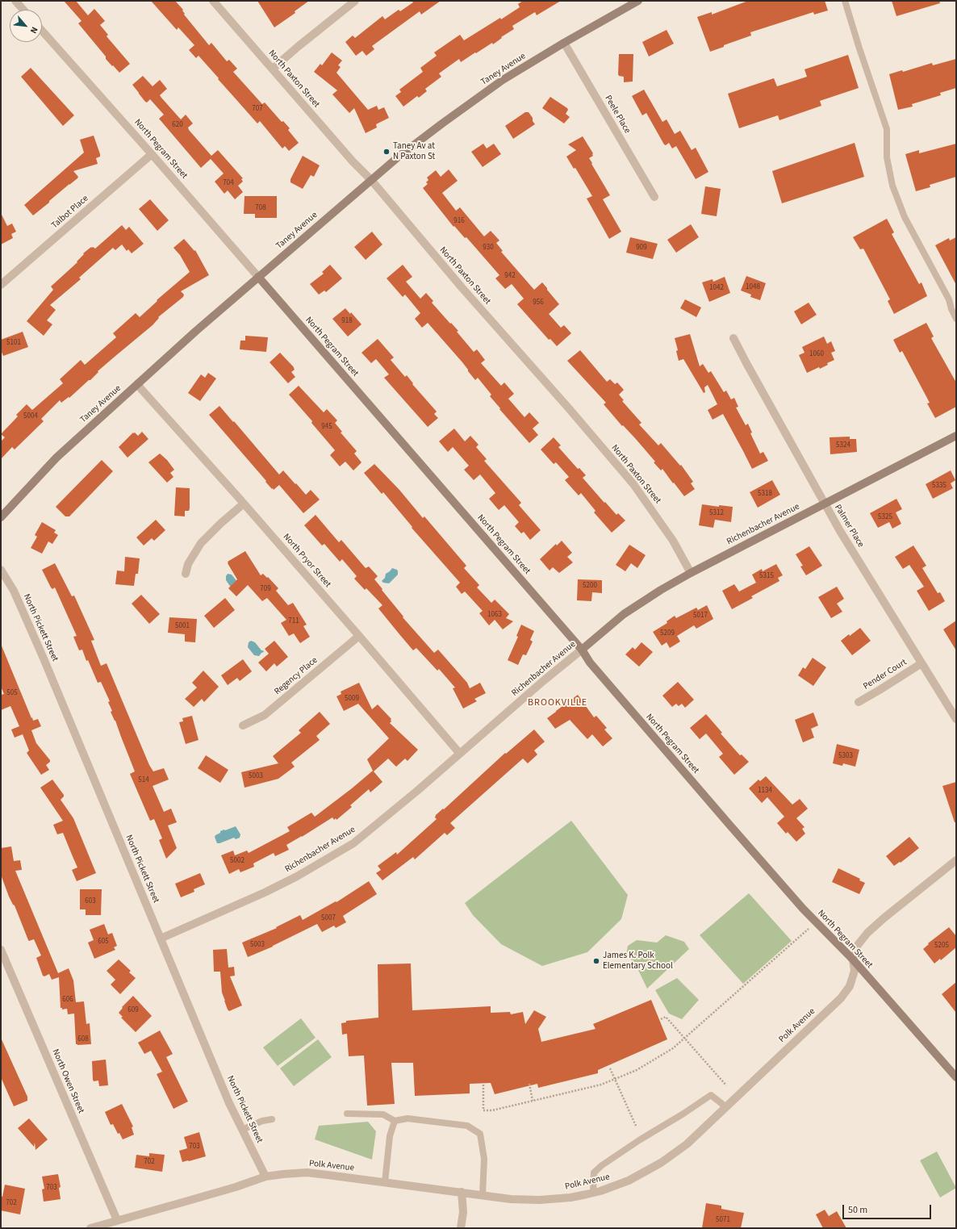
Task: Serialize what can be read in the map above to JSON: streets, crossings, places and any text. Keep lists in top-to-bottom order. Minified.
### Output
{"streets":{"street":["Taney Avenue","North Paxton Street","Peele Place","North Pegram Street","Talbot Place","Richenbacher Avenue","Palmer Place","North Pryor Street","North Pickett Street","Pender Court","Regency Place","Polk Avenue","North Owen Street"]},"crossings":[["Taney Avenue","North Paxton Street"],["Taney Avenue","Peele Place"],["Taney Avenue","North Pegram Street"],["Taney Avenue","North Pryor Street"],["North Paxton Street","Richenbacher Avenue"],["North Pegram Street","Talbot Place"],["North Pegram Street","Richenbacher Avenue"],["North Pegram Street","Polk Avenue"],["Richenbacher Avenue","Palmer Place"],["Richenbacher Avenue","North Pryor Street"],["Richenbacher Avenue","North Pickett Street"],["Palmer Place","Pender Court"],["North Pryor Street","Regency Place"],["North Pickett Street","Polk Avenue"],["Polk Avenue","North Owen Street"]],"districts":["BROOKVILLE"],"places":["Taney Av at N Paxton St","James K. Polk Elementary School"],"house_numbers":["707","620","704","708","916","930","909","942","1048","1042","956","918","5101","1060","5004","945","5324","5335","5318","5312","5325","5315","5200","709","1063","5017","711","5001","5209","505","5009","5303","5003","514","1134","5002","603","5007","605","5003","5205","606","609","608","703","702","703","702","5071"],"scale_bar":"50 m","north":"bottom right"}
